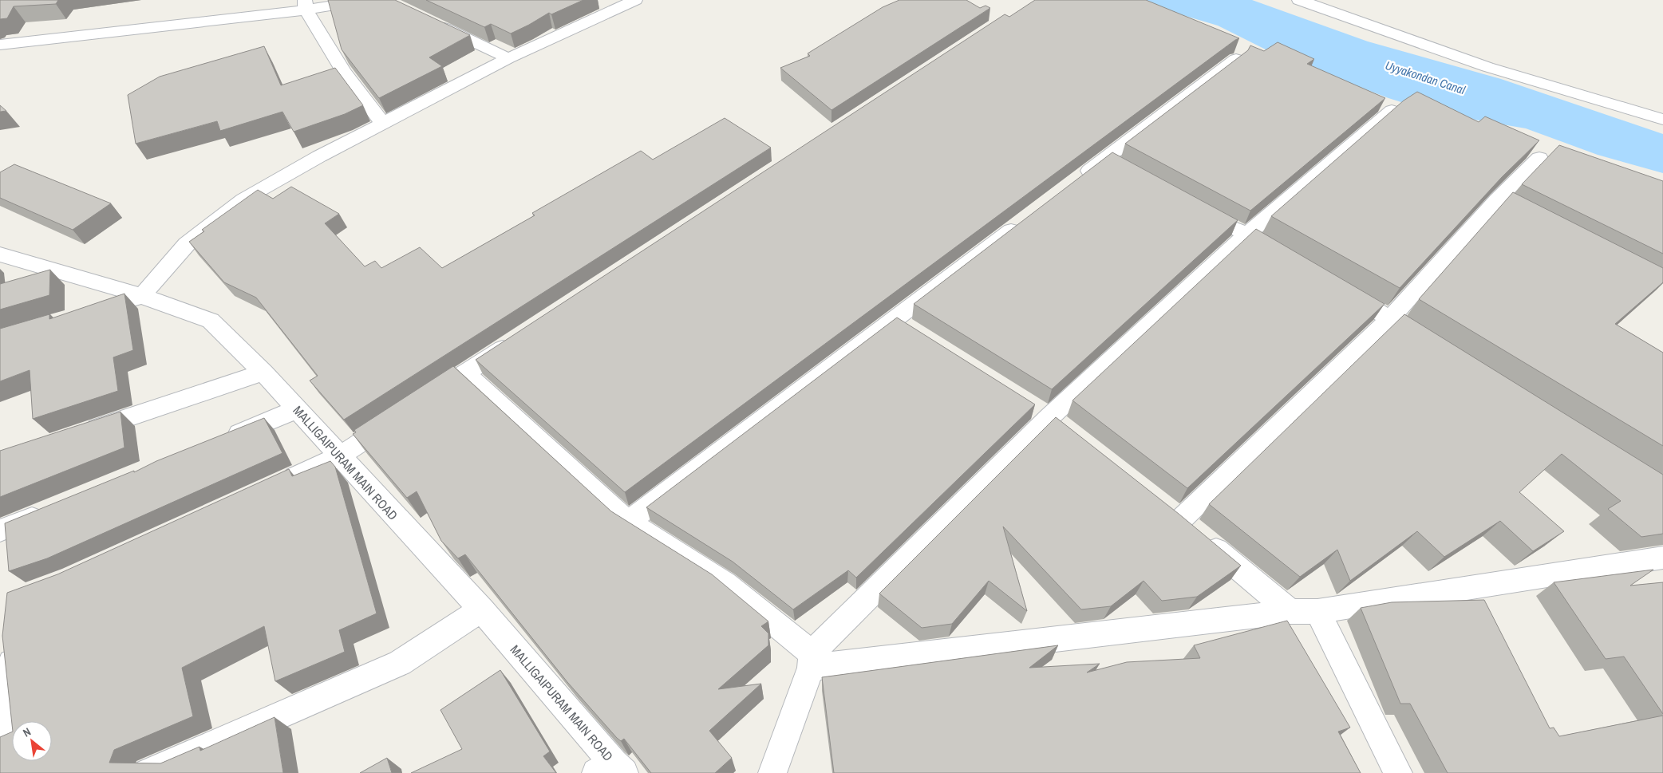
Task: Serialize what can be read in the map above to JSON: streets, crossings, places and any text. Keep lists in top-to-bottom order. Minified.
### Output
{"streets":{"street":["MALLIGAIPURAM MAIN ROAD"]},"water":["Uyyakondan Canal"],"north":"top left"}
